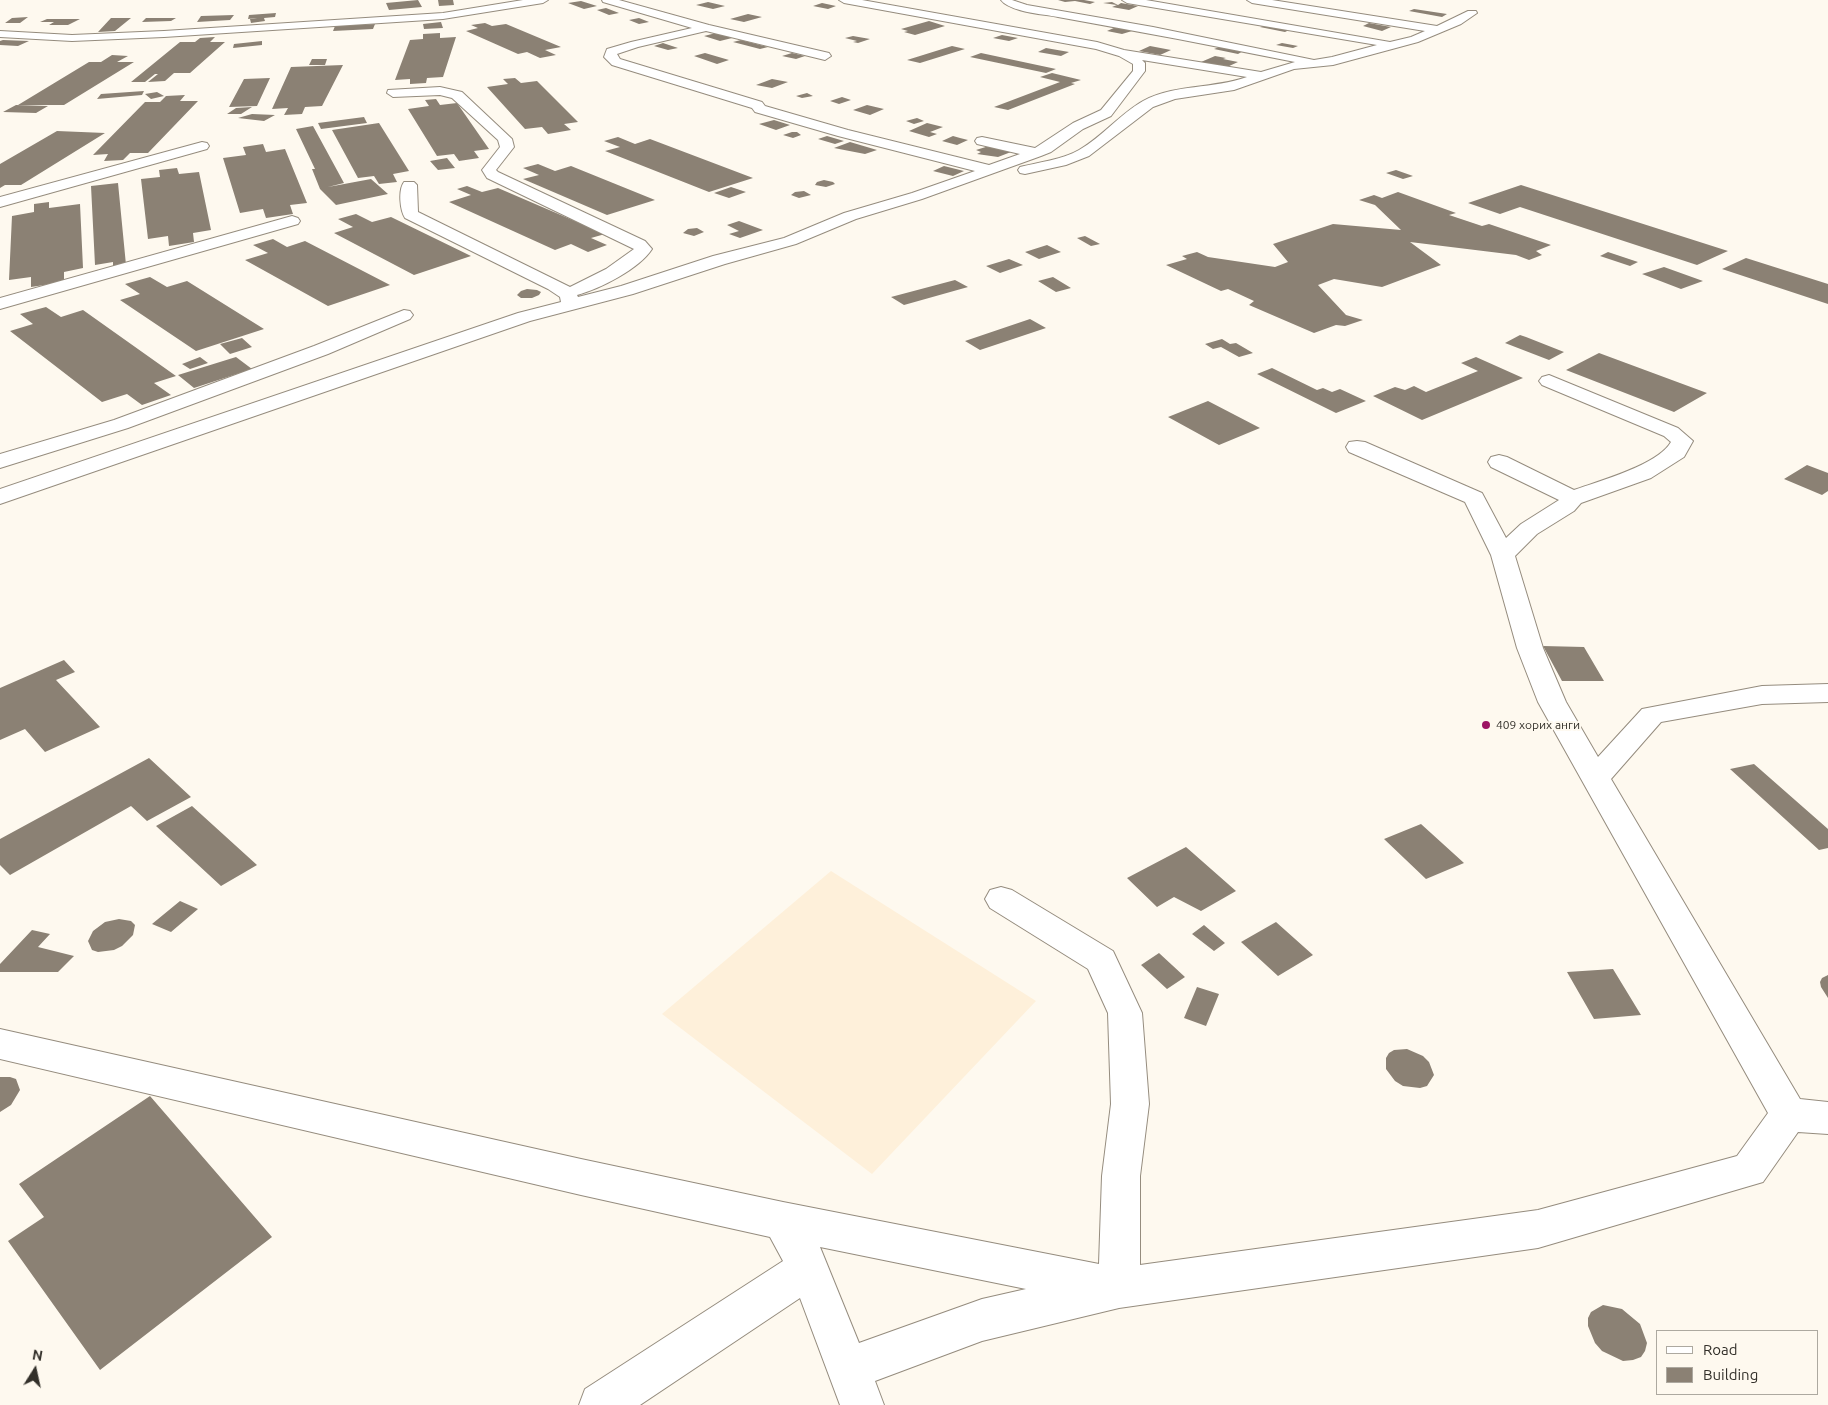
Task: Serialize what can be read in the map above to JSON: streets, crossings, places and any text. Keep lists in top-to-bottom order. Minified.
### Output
{"places":["409 хорих анги"],"legend":["Road","Building"],"north":"top"}
